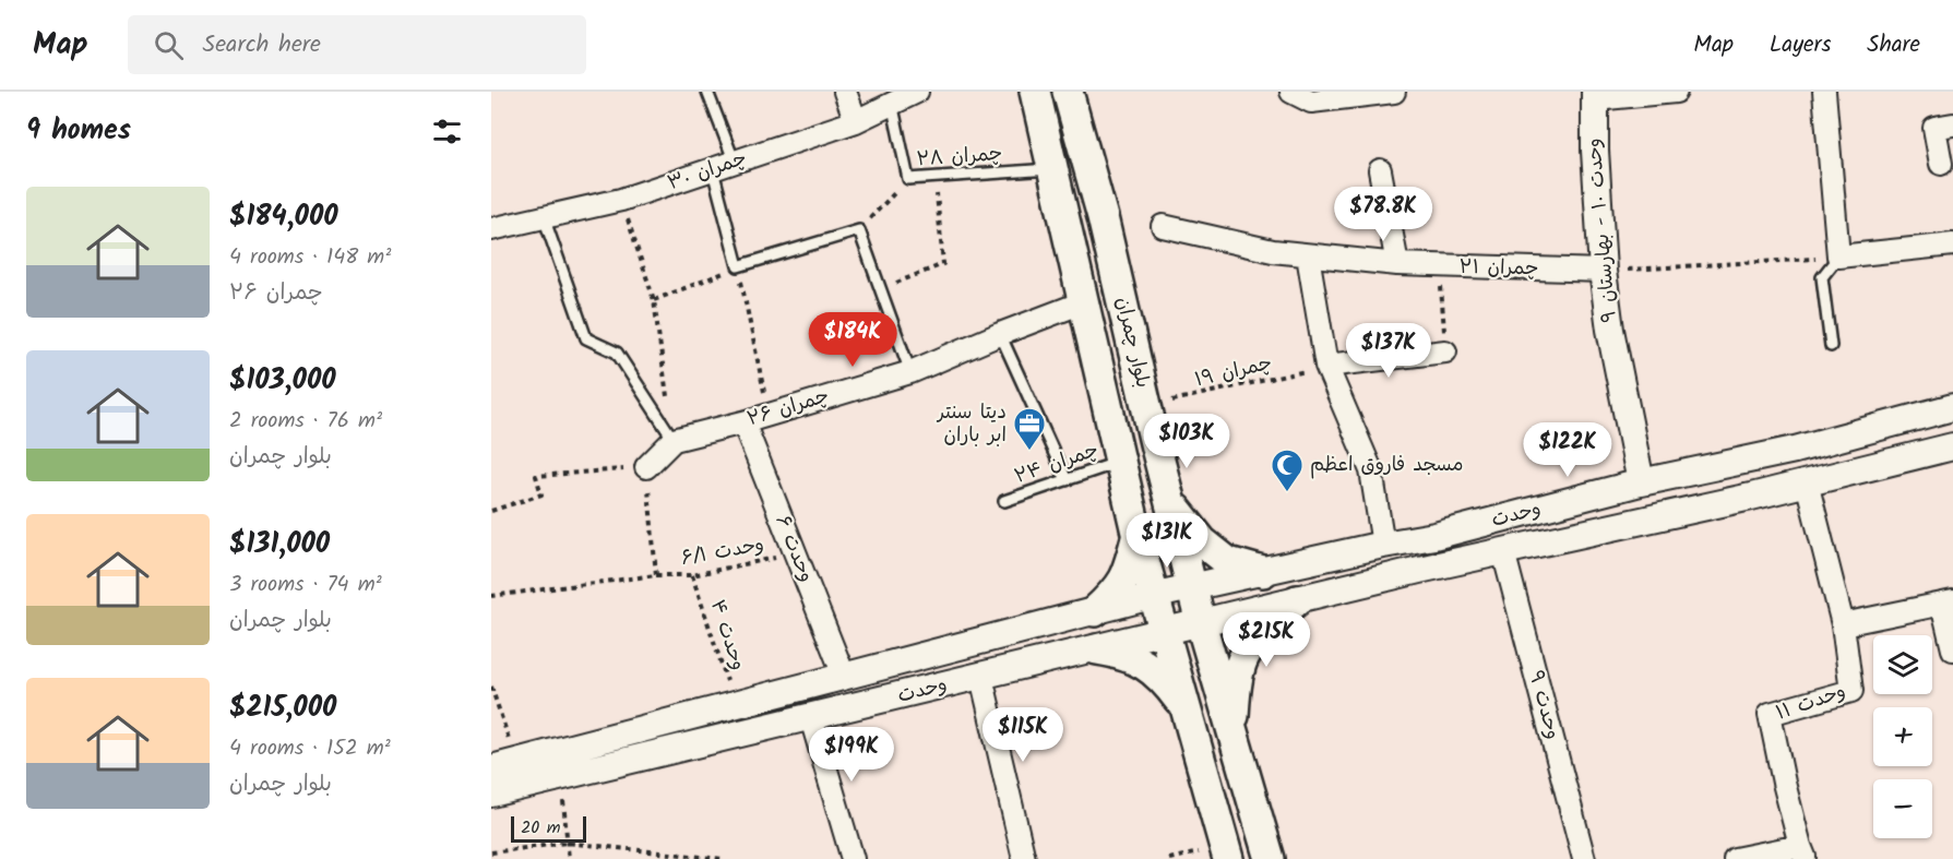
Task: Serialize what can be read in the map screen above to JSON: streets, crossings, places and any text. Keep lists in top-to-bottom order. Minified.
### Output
{"streets":{"main road":["بلوار چمران"],"street":["چمران ۳۰","وحدت ۱۰ - بهارستان ۹","چمران ۲۱","چمران ۲۶","وحدت","وحدت ۶","وحدت ۱۱","وحدت ۹"],"lane":["چمران ۲۸","چمران ۲۴"],"path":["چمران ۱۹","وحدت ۶/۱","وحدت ۴"]},"crossings":[["چمران ۲۸","چمران ۳۰"],["چمران ۲۸","بلوار چمران"],["وحدت ۱۰ - بهارستان ۹","چمران ۲۱"],["وحدت ۱۰ - بهارستان ۹","وحدت"],["بلوار چمران","چمران ۱۹"],["بلوار چمران","چمران ۲۶"],["بلوار چمران","چمران ۲۴"],["بلوار چمران","وحدت"],["چمران ۲۶","وحدت ۶"],["وحدت","وحدت ۶"],["وحدت","وحدت ۴"],["وحدت","وحدت ۱۱"],["وحدت","وحدت ۹"],["وحدت ۶","وحدت ۶/۱"],["وحدت ۶/۱","وحدت ۴"]],"places":{"office":["دیتا سنتر ابر باران"],"mosque":["مسجد فاروق اعظم"]},"scale_bar":"20 m","page":{"header":"Map","search":"Search here","nav":["Map","Layers","Share"],"heading":"9 homes","list":[{"name":"$184,000","note":"4 rooms · 148 m² · چمران ۲۶"},{"name":"$103,000","note":"2 rooms · 76 m² · بلوار چمران"},{"name":"$131,000","note":"3 rooms · 74 m² · بلوار چمران"},{"name":"$215,000","note":"4 rooms · 152 m² · بلوار چمران"}],"price":["$78.8K","$184K","$137K","$103K","$122K","$131K","$215K","$115K","$199K"],"map_buttons":["+","−"],"scale":"20 m"}}
